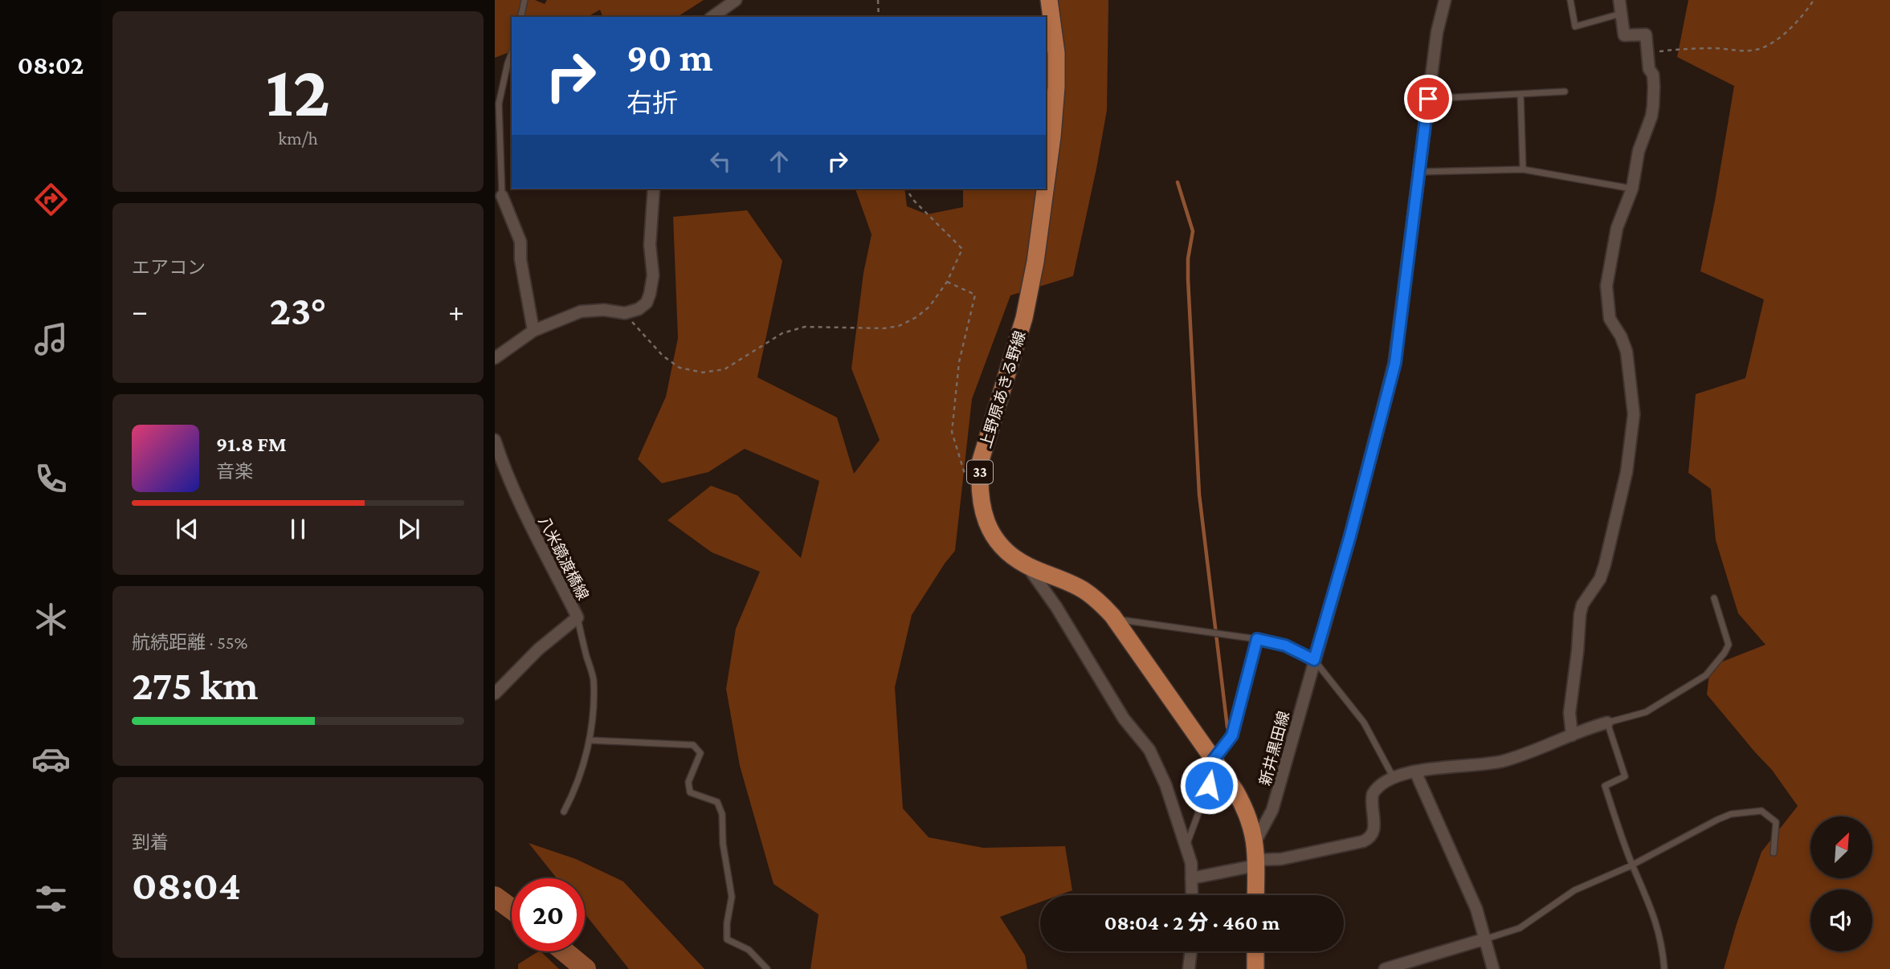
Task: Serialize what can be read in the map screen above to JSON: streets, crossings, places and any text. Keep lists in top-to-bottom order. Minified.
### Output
{"streets":{"main road":["上野原あきる野線","33"],"street":["八米鏡渡橋線","新井黒田線"]},"crossings":[["上野原あきる野線","新井黒田線"]],"north":"top right","page":{"tabs":"08:02","tile":[["12","km/h"],"エアコン",["航続距離 · 55%","275 km"],["到着","08:04"]],"turn":["90 m","右折"],"heat":["−","23°","+"],"song":["91.8 FM","音楽"],"limit":"20","trip":"08:04 · 2 分 · 460 m"}}
